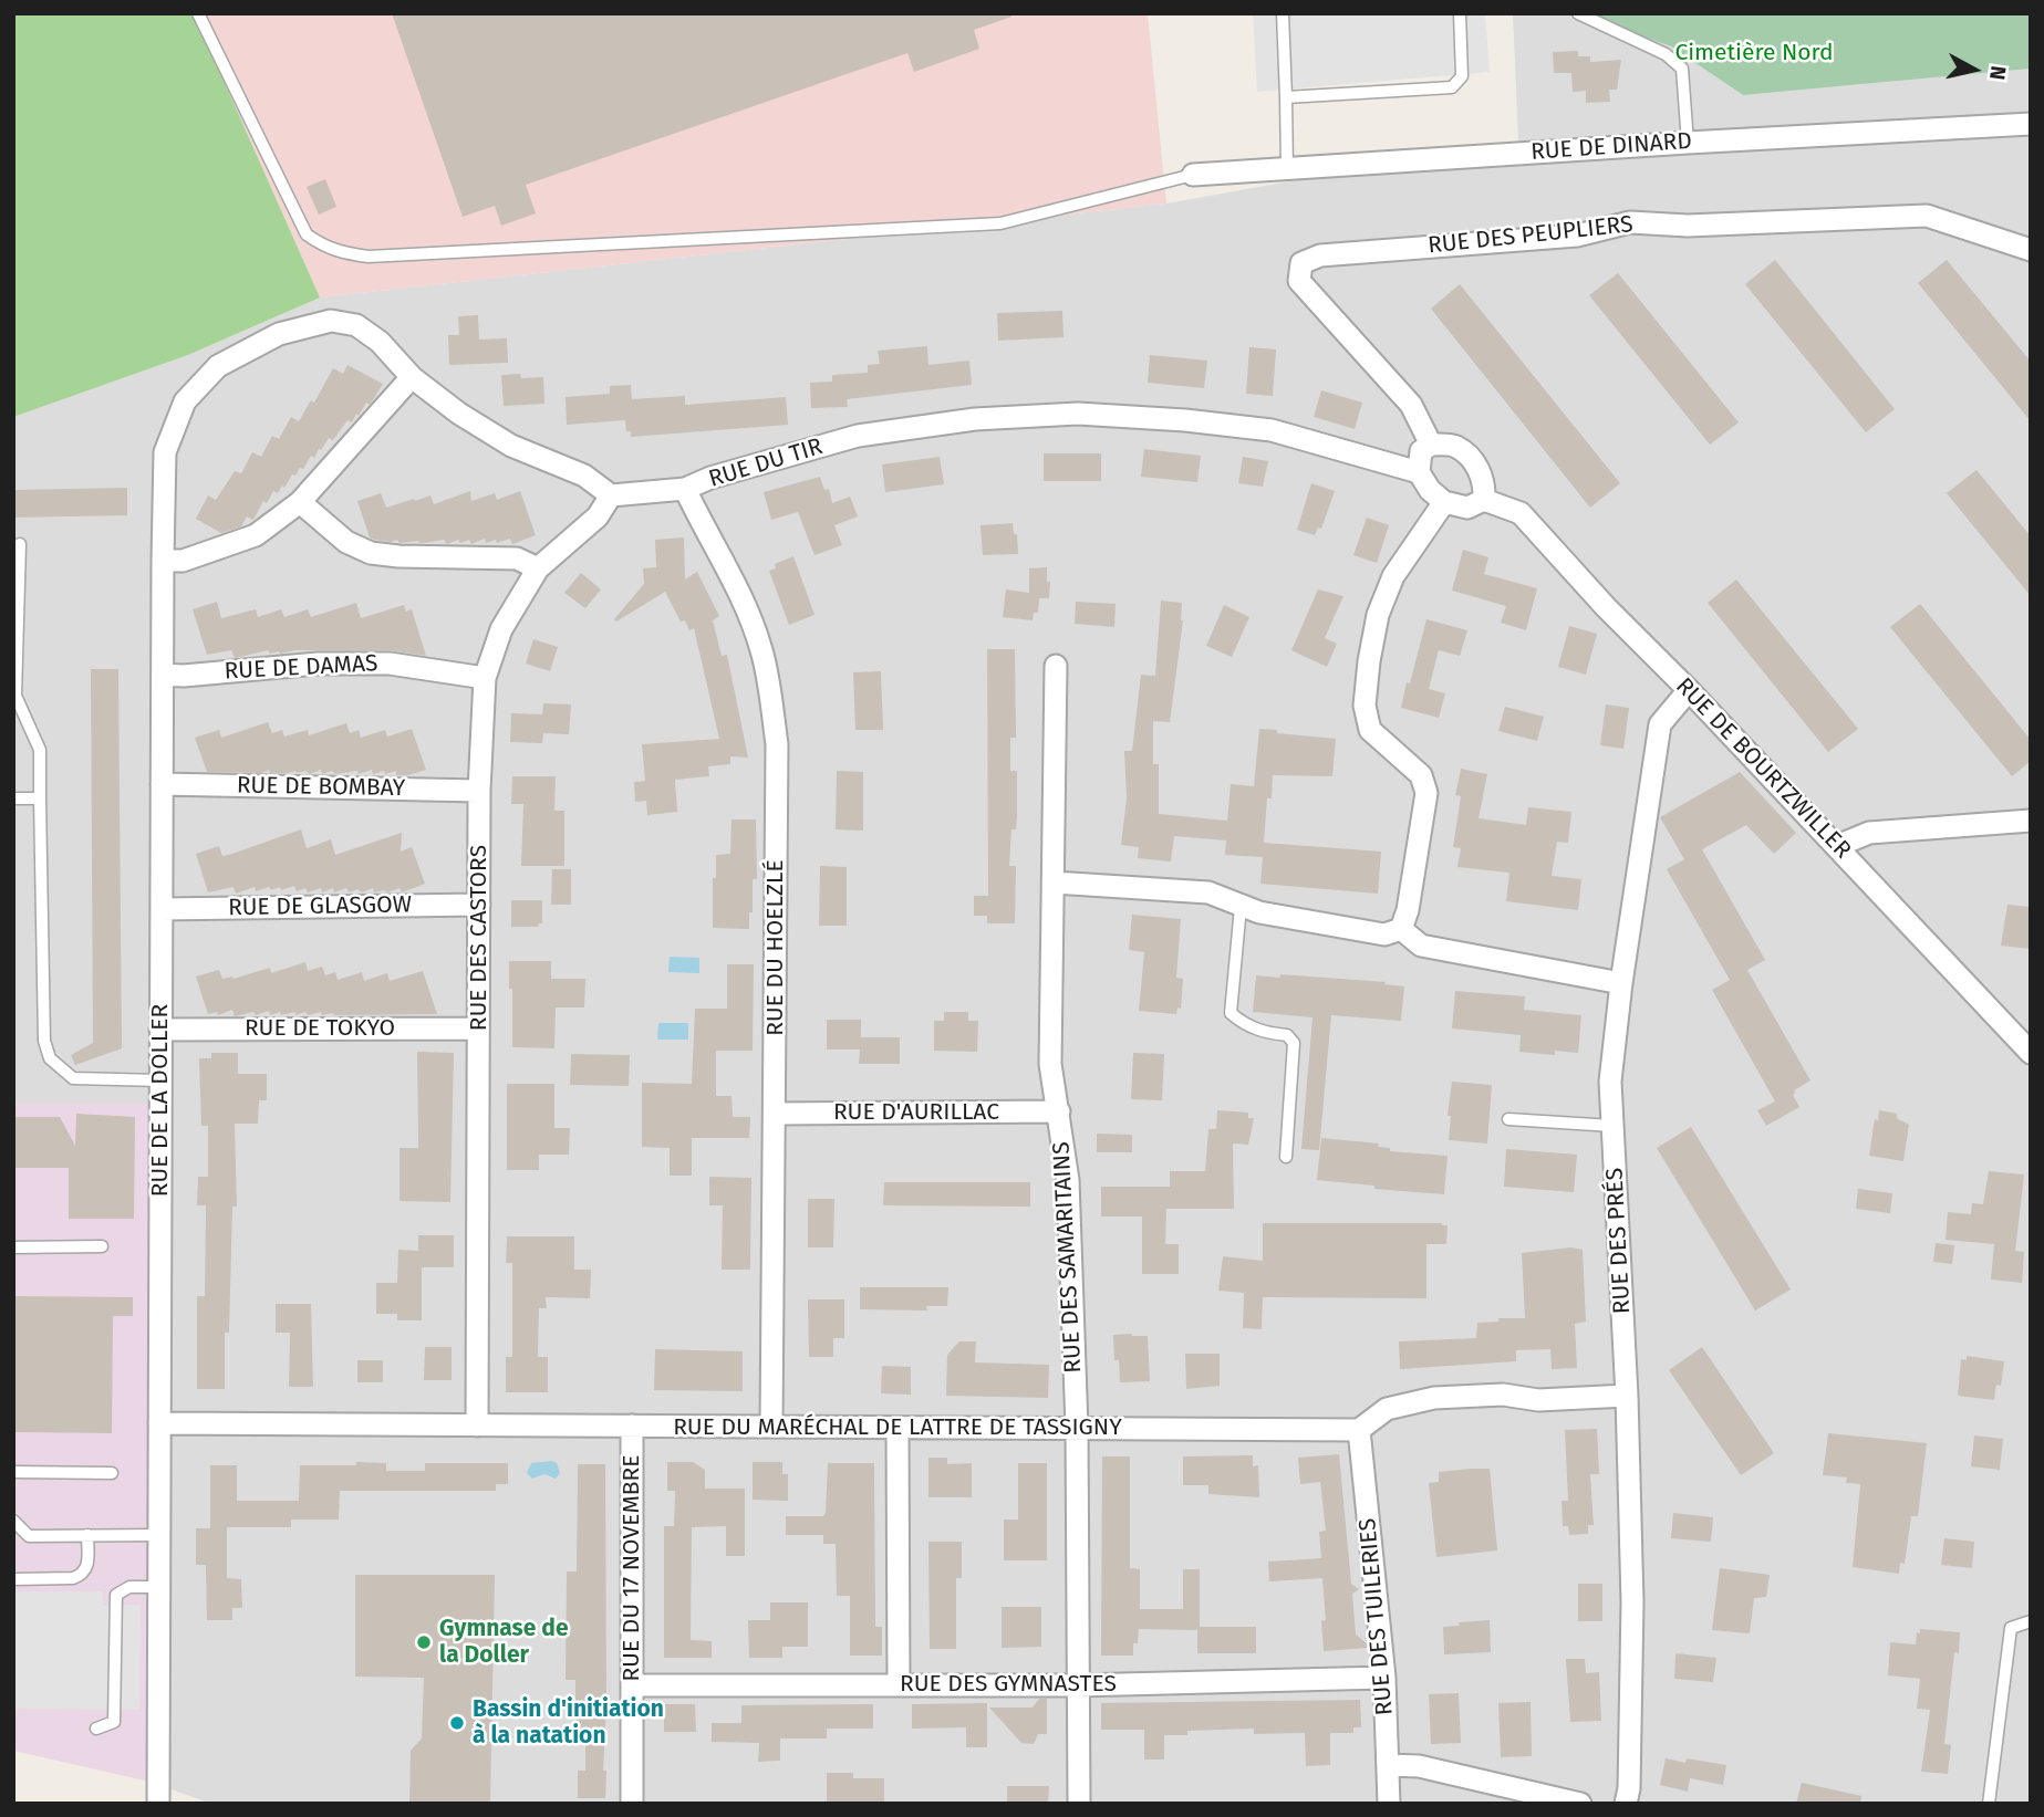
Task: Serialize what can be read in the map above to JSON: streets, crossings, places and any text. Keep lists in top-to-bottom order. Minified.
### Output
{"streets":{"street":["RUE DE DINARD","RUE DES PEUPLIERS","RUE DU TIR","RUE DE DAMAS","RUE DE BOURTZWILLER","RUE DE BOMBAY","RUE DE GLASGOW","RUE DES CASTORS","RUE DU HOELZLÉ","RUE DE TOKYO","RUE DE LA DOLLER","RUE D'AURILLAC","RUE DES PRÉS","RUE DES SAMARITAINS","RUE DU MARÉCHAL DE LATTRE DE TASSIGNY","RUE DU 17 NOVEMBRE","RUE DES TUILERIES","RUE DES GYMNASTES"]},"crossings":[["RUE DES PEUPLIERS","RUE DU TIR"],["RUE DES PEUPLIERS","RUE DE BOURTZWILLER"],["RUE DU TIR","RUE DE BOURTZWILLER"],["RUE DU TIR","RUE DES CASTORS"],["RUE DU TIR","RUE DU HOELZLÉ"],["RUE DE DAMAS","RUE DES CASTORS"],["RUE DE DAMAS","RUE DE LA DOLLER"],["RUE DE BOURTZWILLER","RUE DES PRÉS"],["RUE DE BOMBAY","RUE DES CASTORS"],["RUE DE BOMBAY","RUE DE LA DOLLER"],["RUE DE GLASGOW","RUE DES CASTORS"],["RUE DE GLASGOW","RUE DE LA DOLLER"],["RUE DES CASTORS","RUE DE TOKYO"],["RUE DES CASTORS","RUE DU MARÉCHAL DE LATTRE DE TASSIGNY"],["RUE DU HOELZLÉ","RUE D'AURILLAC"],["RUE DU HOELZLÉ","RUE DU MARÉCHAL DE LATTRE DE TASSIGNY"],["RUE DE TOKYO","RUE DE LA DOLLER"],["RUE DE LA DOLLER","RUE DU MARÉCHAL DE LATTRE DE TASSIGNY"],["RUE D'AURILLAC","RUE DES SAMARITAINS"],["RUE DES SAMARITAINS","RUE DU MARÉCHAL DE LATTRE DE TASSIGNY"],["RUE DES SAMARITAINS","RUE DES GYMNASTES"],["RUE DU MARÉCHAL DE LATTRE DE TASSIGNY","RUE DU 17 NOVEMBRE"],["RUE DU MARÉCHAL DE LATTRE DE TASSIGNY","RUE DES TUILERIES"],["RUE DU 17 NOVEMBRE","RUE DES GYMNASTES"],["RUE DES TUILERIES","RUE DES GYMNASTES"]],"parks":["Cimetière Nord"],"places":["Gymnase de la Doller","Bassin d'initiation à la natation"],"north":"right"}
